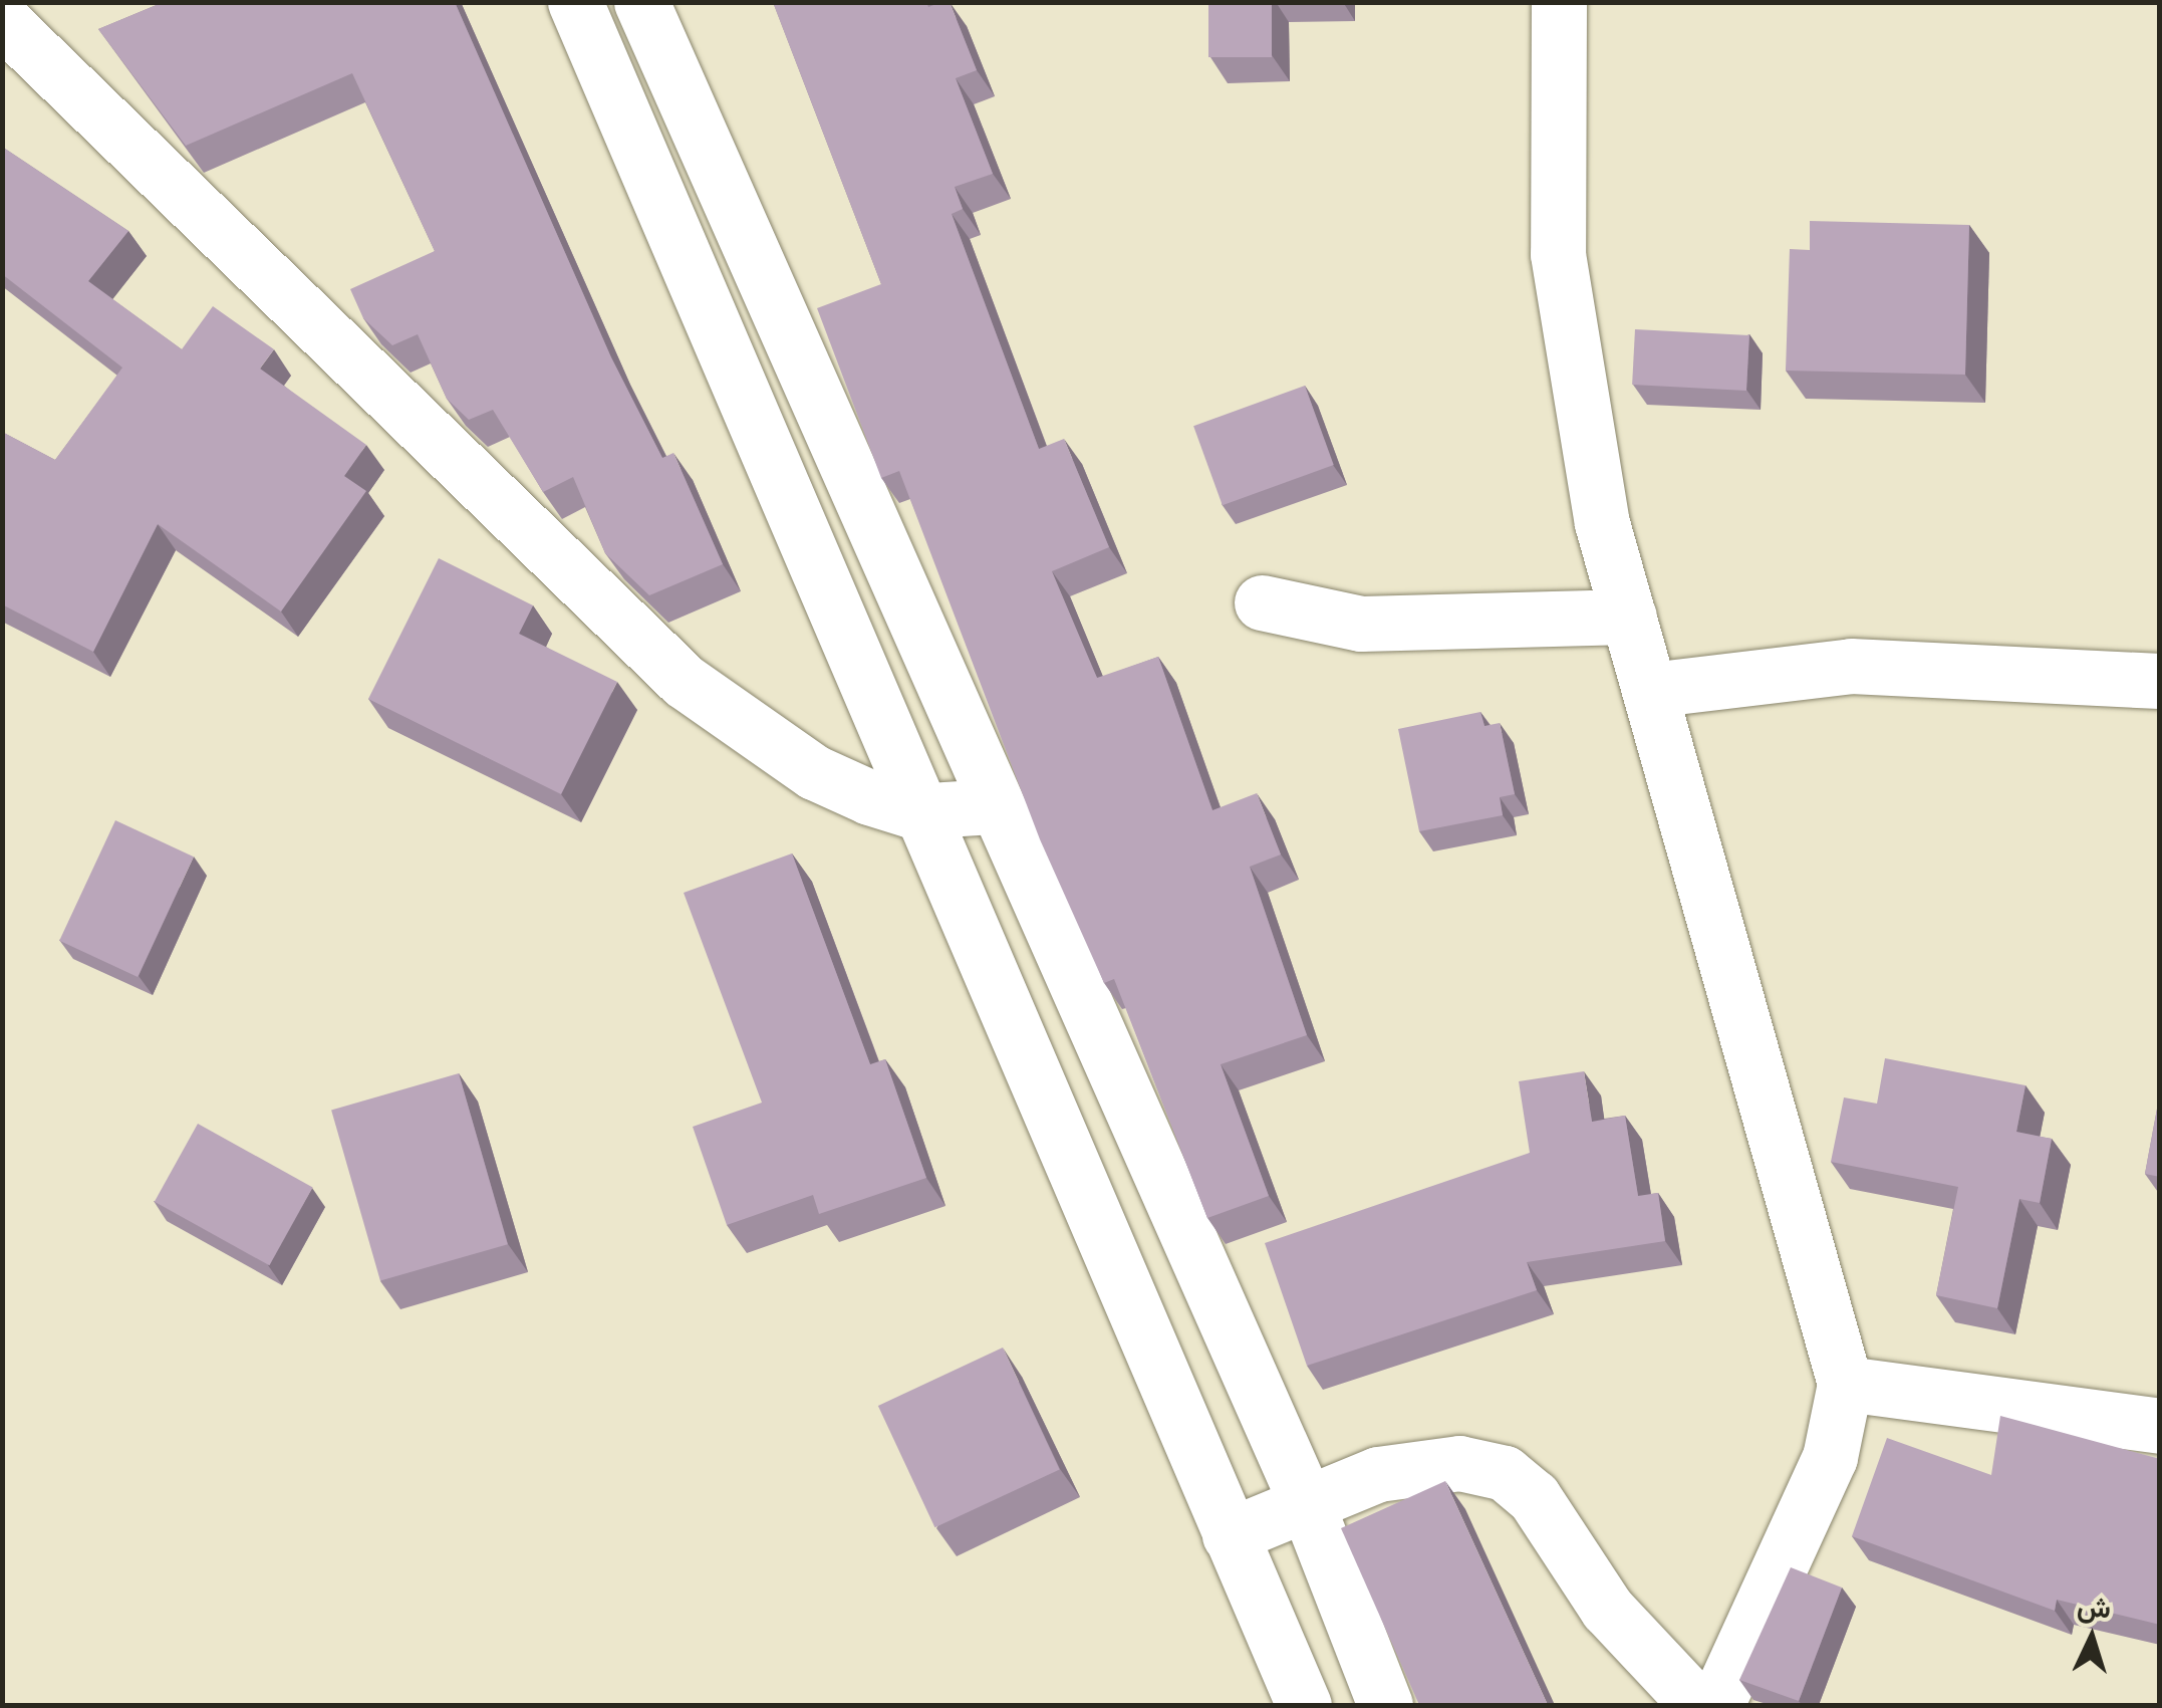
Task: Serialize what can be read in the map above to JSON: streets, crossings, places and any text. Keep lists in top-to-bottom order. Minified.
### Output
{"north":"top"}
